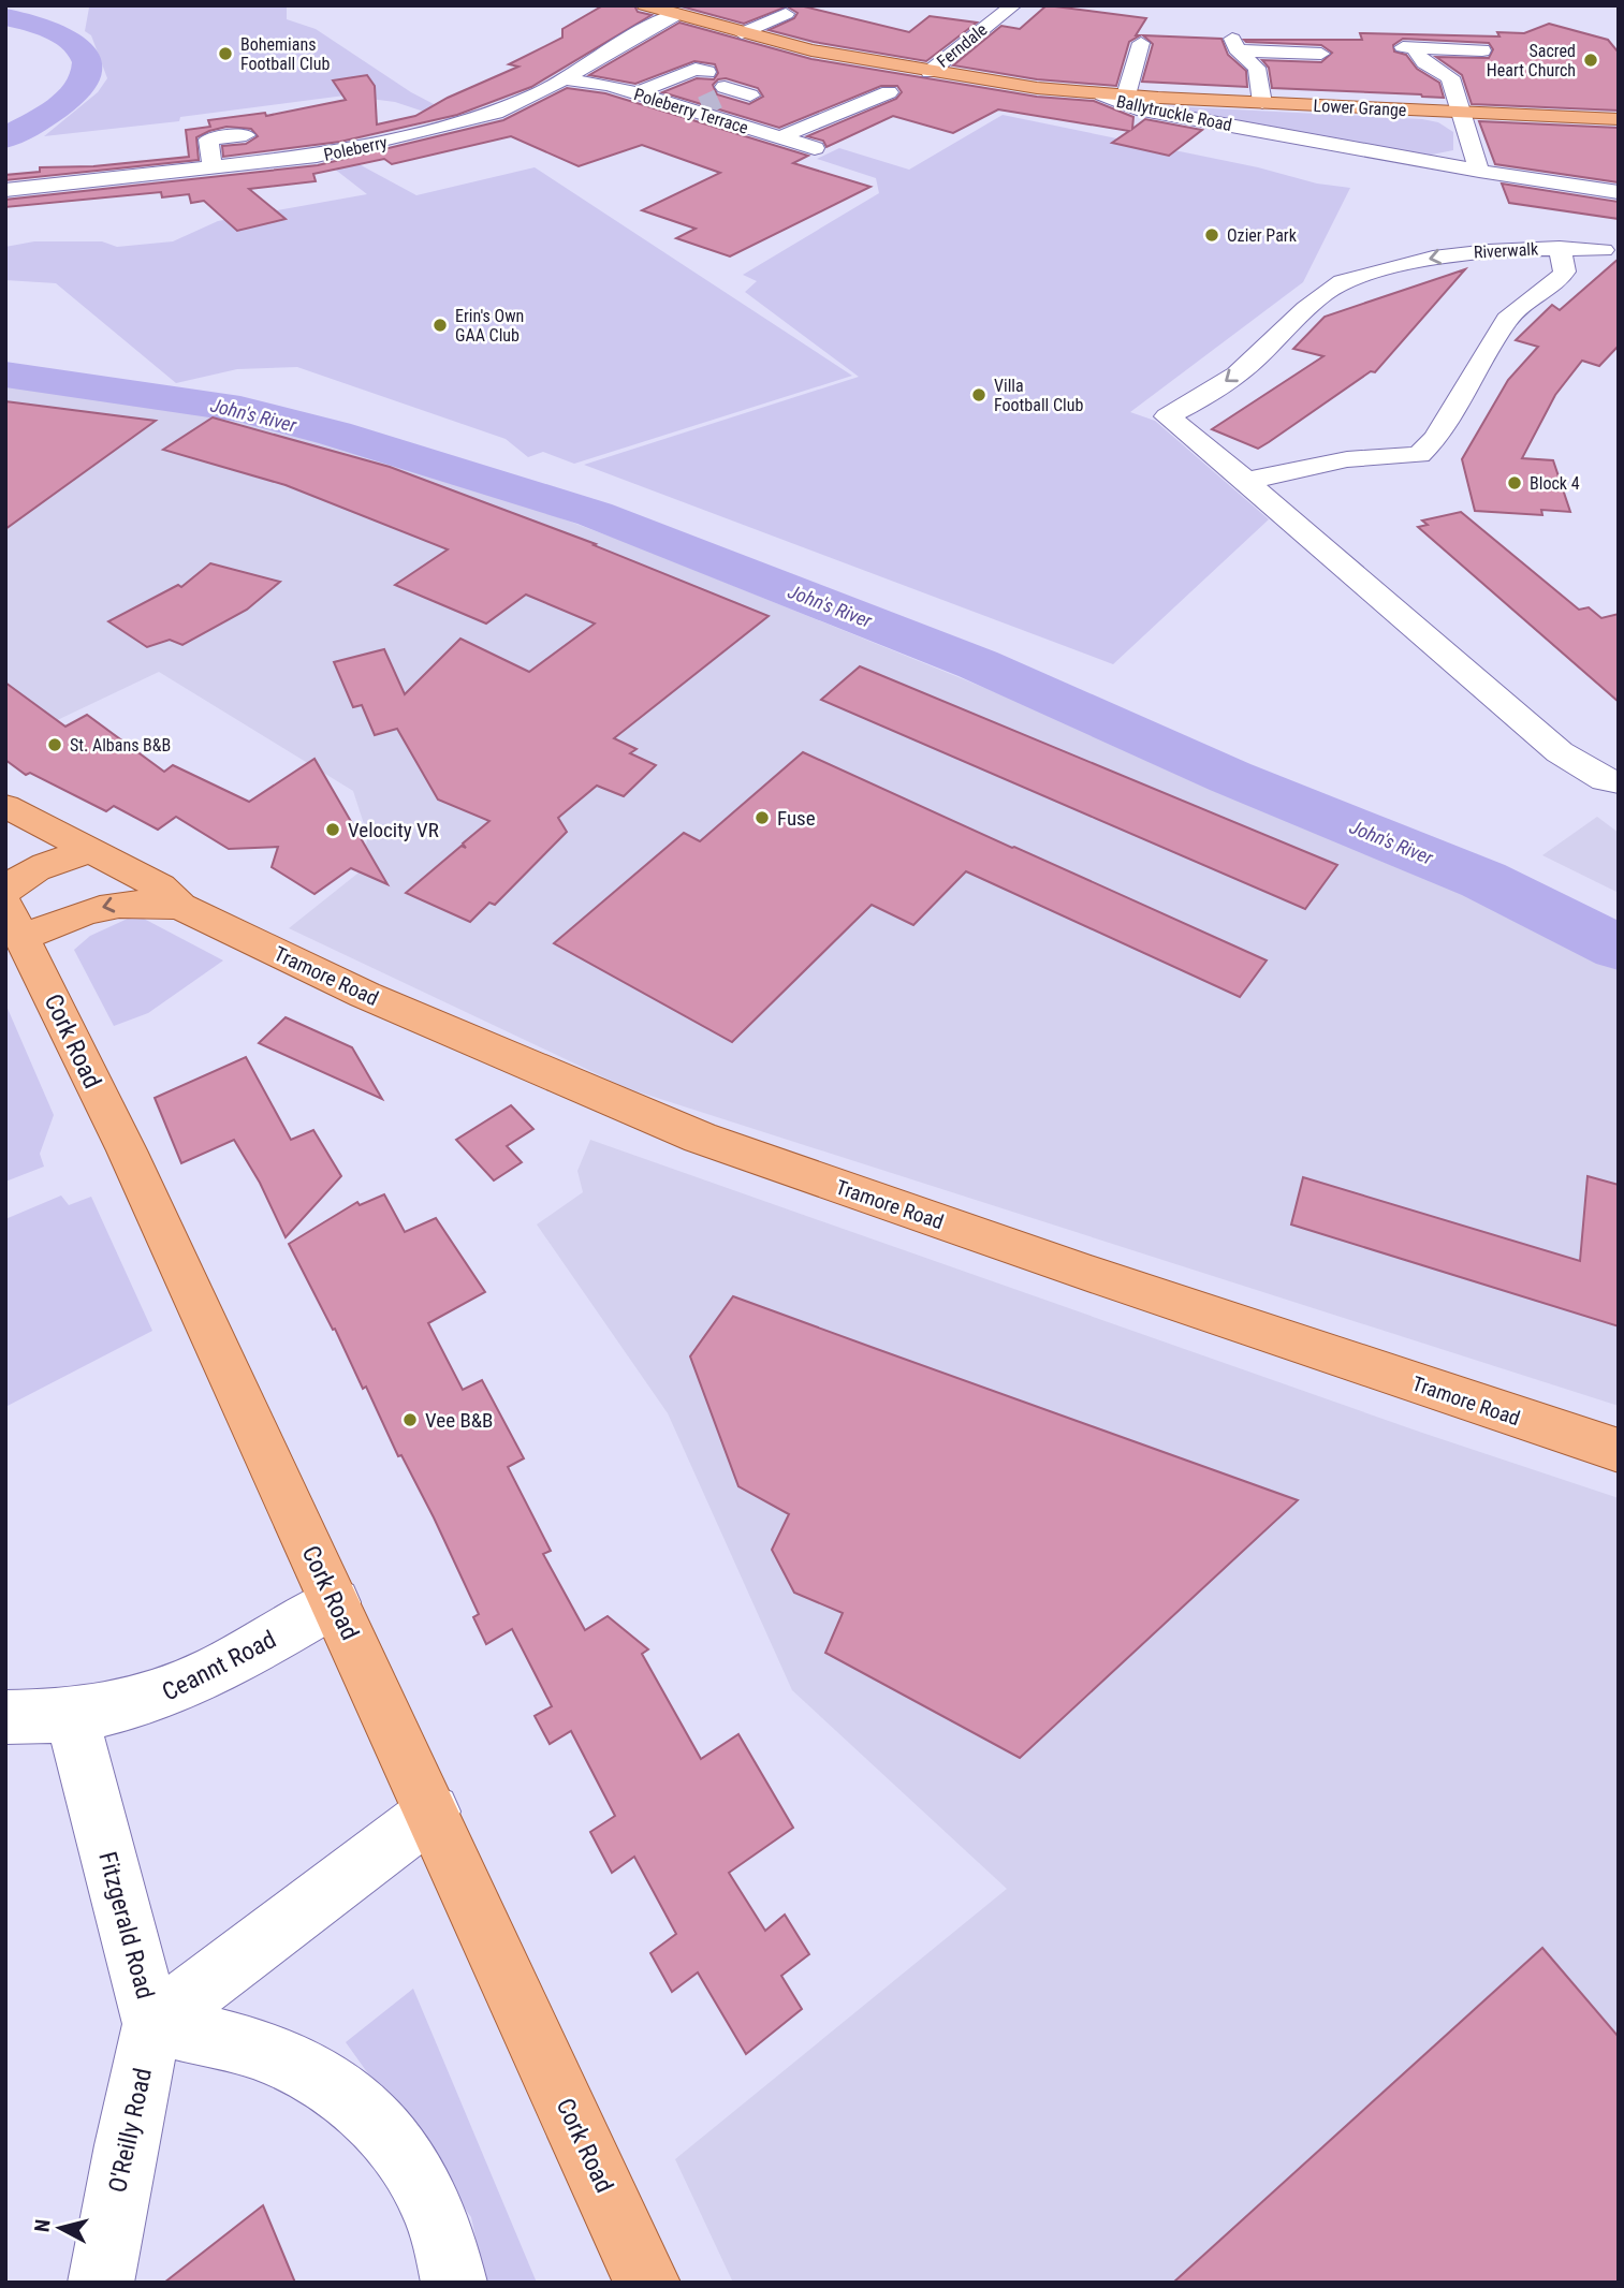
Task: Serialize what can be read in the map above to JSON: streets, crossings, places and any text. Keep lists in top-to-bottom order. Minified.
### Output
{"streets":{"main road":["Lower Grange","Ballytruckle Road","Tramore Road","Cork Road"],"street":["Ferndale","Poleberry Terrace","Poleberry","Riverwalk","Ceannt Road","Fitzgerald Road","O'Reilly Road"]},"crossings":[["Ferndale","Ballytruckle Road"],["Lower Grange","Ballytruckle Road"],["Poleberry Terrace","Poleberry"],["Ballytruckle Road","Poleberry"],["Tramore Road","Cork Road"],["Cork Road","Ceannt Road"],["Ceannt Road","Fitzgerald Road"],["Fitzgerald Road","O'Reilly Road"]],"water":["John's River"],"places":["Bohemians Football Club","Sacred Heart Church","Ozier Park","Erin's Own GAA Club","Villa Football Club","Block 4","St. Albans B&B","Fuse","Velocity VR","Vee B&B"],"north":"left"}
